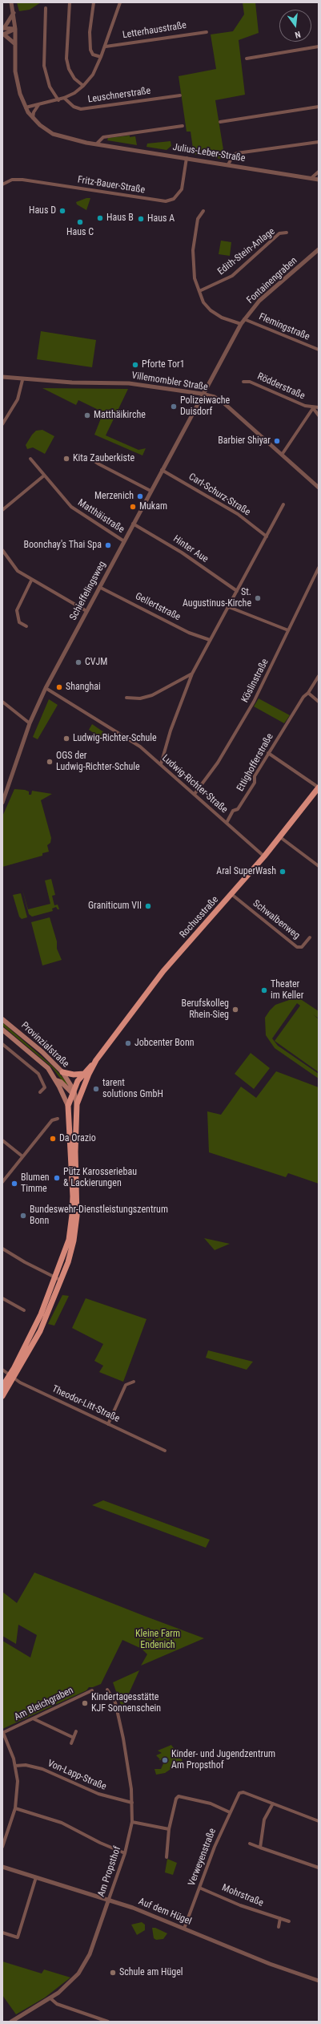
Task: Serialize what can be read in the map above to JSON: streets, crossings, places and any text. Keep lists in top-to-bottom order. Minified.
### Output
{"streets":{"main road":["Rochusstraße","Provinzialstraße"],"street":["Letterhausstraße","Leuschnerstraße","Julius-Leber-Straße","Fritz-Bauer-Straße","Edith-Stein-Anlage","Fontainengraben","Flemingstraße","Villemombler Straße","Rödderstraße","Carl-Schurz-Straße","Matthäistraße","Hinter Aue","Schieffelingsweg","Gellertstraße","Köslinstraße","Ettighofferstraße","Ludwig-Richter-Straße","Schwalbenweg","Theodor-Litt-Straße","Am Bleichgraben","Von-Lapp-Straße","Verweyenstraße","Am Propsthof","Mohrstraße","Auf dem Hügel"]},"crossings":[["Julius-Leber-Straße","Fritz-Bauer-Straße"],["Fontainengraben","Flemingstraße"],["Fontainengraben","Villemombler Straße"],["Fontainengraben","Schieffelingsweg"],["Villemombler Straße","Schieffelingsweg"],["Carl-Schurz-Straße","Schieffelingsweg"],["Matthäistraße","Schieffelingsweg"],["Hinter Aue","Schieffelingsweg"],["Schieffelingsweg","Gellertstraße"],["Schieffelingsweg","Ludwig-Richter-Straße"],["Köslinstraße","Ludwig-Richter-Straße"],["Ettighofferstraße","Ludwig-Richter-Straße"],["Ludwig-Richter-Straße","Rochusstraße"],["Rochusstraße","Schwalbenweg"],["Rochusstraße","Provinzialstraße"],["Rochusstraße","Theodor-Litt-Straße"],["Von-Lapp-Straße","Am Propsthof"],["Verweyenstraße","Mohrstraße"],["Verweyenstraße","Auf dem Hügel"],["Am Propsthof","Auf dem Hügel"]],"parks":["Kleine Farm Endenich"],"places":["Haus D","Haus B","Haus A","Haus C","Pforte Tor1","Polizeiwache Duisdorf","Matthäikirche","Barbier Shiyar","Kita Zauberkiste","Merzenich","Mukam","Boonchay's Thai Spa","St. Augustinus-Kirche","CVJM","Shanghai","Ludwig-Richter-Schule","OGS der Ludwig-Richter-Schule","Aral SuperWash","Graniticum VII","Theater im Keller","Berufskolleg Rhein-Sieg","Jobcenter Bonn","tarent solutions GmbH","Da Orazio","Pütz Karosseriebau & Lackierungen","Blumen Timme","Bundeswehr-Dienstleistungszentrum Bonn","Kindertagesstätte KJF Sonnenschein","Kinder- und Jugendzentrum Am Propsthof","Schule am Hügel"],"north":"bottom"}
